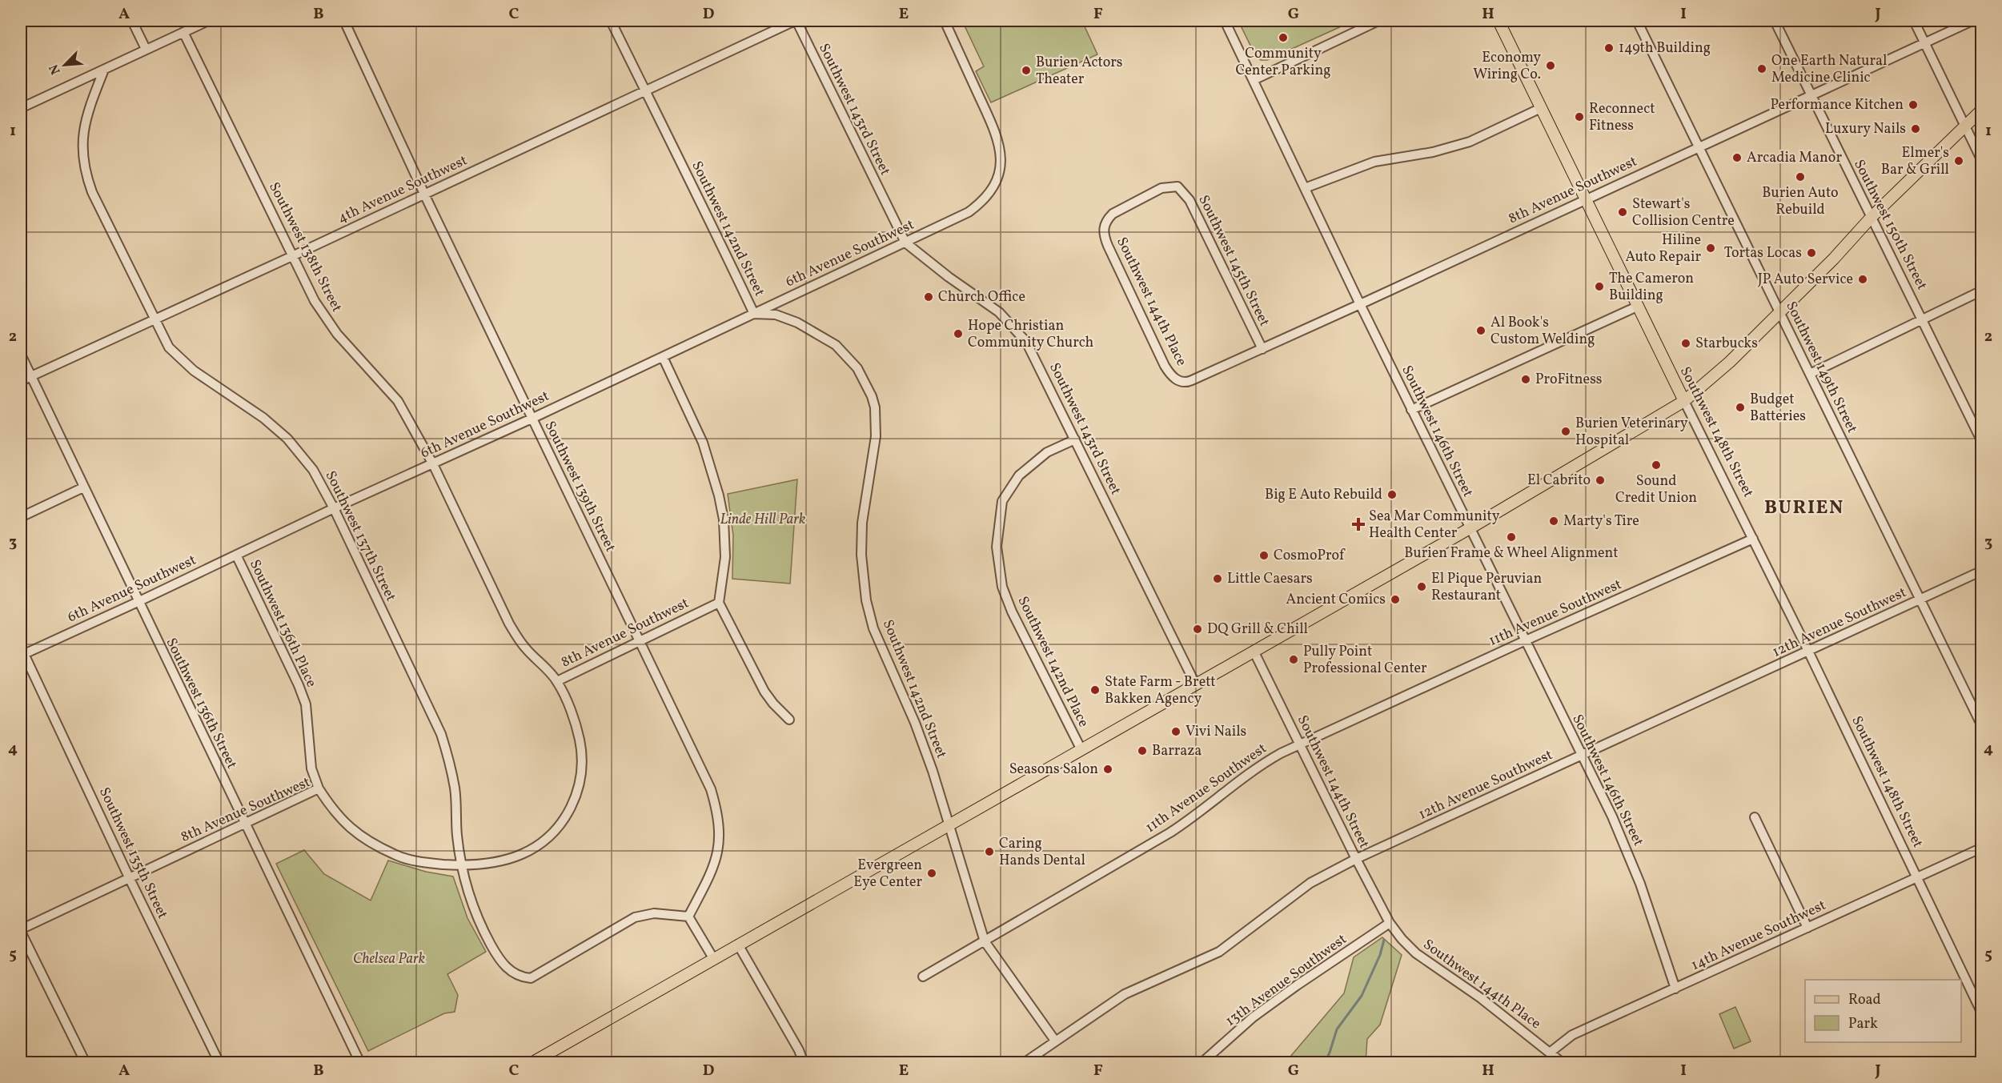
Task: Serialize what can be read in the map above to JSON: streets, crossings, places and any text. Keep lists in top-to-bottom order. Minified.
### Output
{"streets":{"main road":["Southwest 148th Street"],"street":["Southwest 143rd Street","4th Avenue Southwest","8th Avenue Southwest","Southwest 150th Street","Southwest 142nd Street","Southwest 138th Street","6th Avenue Southwest","Southwest 145th Street","Southwest 144th Place","Southwest 149th Street","Southwest 146th Street","Southwest 139th Street","Southwest 137th Street","11th Avenue Southwest","12th Avenue Southwest","Southwest 136th Place","Southwest 142nd Place","Southwest 136th Street","Southwest 144th Street","Southwest 135th Street","14th Avenue Southwest","13th Avenue Southwest"]},"crossings":[["Southwest 143rd Street","4th Avenue Southwest"],["Southwest 143rd Street","6th Avenue Southwest"],["Southwest 143rd Street","Southwest 142nd Place"],["4th Avenue Southwest","Southwest 142nd Street"],["4th Avenue Southwest","Southwest 138th Street"],["4th Avenue Southwest","Southwest 139th Street"],["4th Avenue Southwest","Southwest 137th Street"],["4th Avenue Southwest","Southwest 136th Street"],["8th Avenue Southwest","Southwest 150th Street"],["8th Avenue Southwest","Southwest 138th Street"],["8th Avenue Southwest","Southwest 145th Street"],["8th Avenue Southwest","Southwest 144th Place"],["8th Avenue Southwest","Southwest 149th Street"],["8th Avenue Southwest","Southwest 146th Street"],["8th Avenue Southwest","Southwest 148th Street"],["8th Avenue Southwest","Southwest 139th Street"],["8th Avenue Southwest","Southwest 137th Street"],["8th Avenue Southwest","Southwest 136th Place"],["8th Avenue Southwest","Southwest 136th Street"],["8th Avenue Southwest","Southwest 135th Street"],["Southwest 142nd Street","6th Avenue Southwest"],["Southwest 142nd Street","11th Avenue Southwest"],["Southwest 142nd Street","12th Avenue Southwest"],["Southwest 138th Street","6th Avenue Southwest"],["6th Avenue Southwest","Southwest 139th Street"],["6th Avenue Southwest","Southwest 137th Street"],["6th Avenue Southwest","Southwest 136th Place"],["6th Avenue Southwest","Southwest 136th Street"],["6th Avenue Southwest","Southwest 135th Street"],["Southwest 145th Street","Southwest 144th Place"],["Southwest 144th Place","Southwest 144th Street"],["Southwest 144th Place","14th Avenue Southwest"],["Southwest 144th Place","13th Avenue Southwest"],["Southwest 149th Street","12th Avenue Southwest"],["Southwest 146th Street","11th Avenue Southwest"],["Southwest 146th Street","12th Avenue Southwest"],["Southwest 146th Street","14th Avenue Southwest"],["Southwest 148th Street","11th Avenue Southwest"],["Southwest 148th Street","12th Avenue Southwest"],["Southwest 148th Street","14th Avenue Southwest"],["Southwest 139th Street","Southwest 137th Street"],["11th Avenue Southwest","Southwest 144th Street"],["12th Avenue Southwest","Southwest 144th Street"],["Southwest 144th Street","13th Avenue Southwest"]],"districts":["BURIEN"],"parks":["Linde Hill Park","Chelsea Park"],"places":{"other":["Community Center Parking","149th Building","Economy Wiring Co.","One Earth Natural Medicine Clinic","Burien Actors Theater","Performance Kitchen","Reconnect Fitness","Luxury Nails","Arcadia Manor","Elmer's Bar & Grill","Burien Auto Rebuild","Stewart's Collision Centre","Hiline Auto Repair","Tortas Locas","JP Auto Service","The Cameron Building","Church Office","Al Book's Custom Welding","Hope Christian Community Church","Starbucks","ProFitness","Budget Batteries","Burien Veterinary Hospital","Sound Credit Union","El Cabrito","Big E Auto Rebuild","Marty's Tire","Burien Frame & Wheel Alignment","CosmoProf","Little Caesars","El Pique Peruvian Restaurant","Ancient Comics","DQ Grill & Chill","Pully Point Professional Center","State Farm - Brett Bakken Agency","Vivi Nails","Barraza","Seasons Salon","Caring Hands Dental","Evergreen Eye Center"],"health":["Sea Mar Community Health Center"]},"legend":["Road","Park"],"north":"bottom left","grid":{"columns":["A","B","C","D","E","F","G","H","I","J"],"rows":["1","2","3","4","5"]}}
